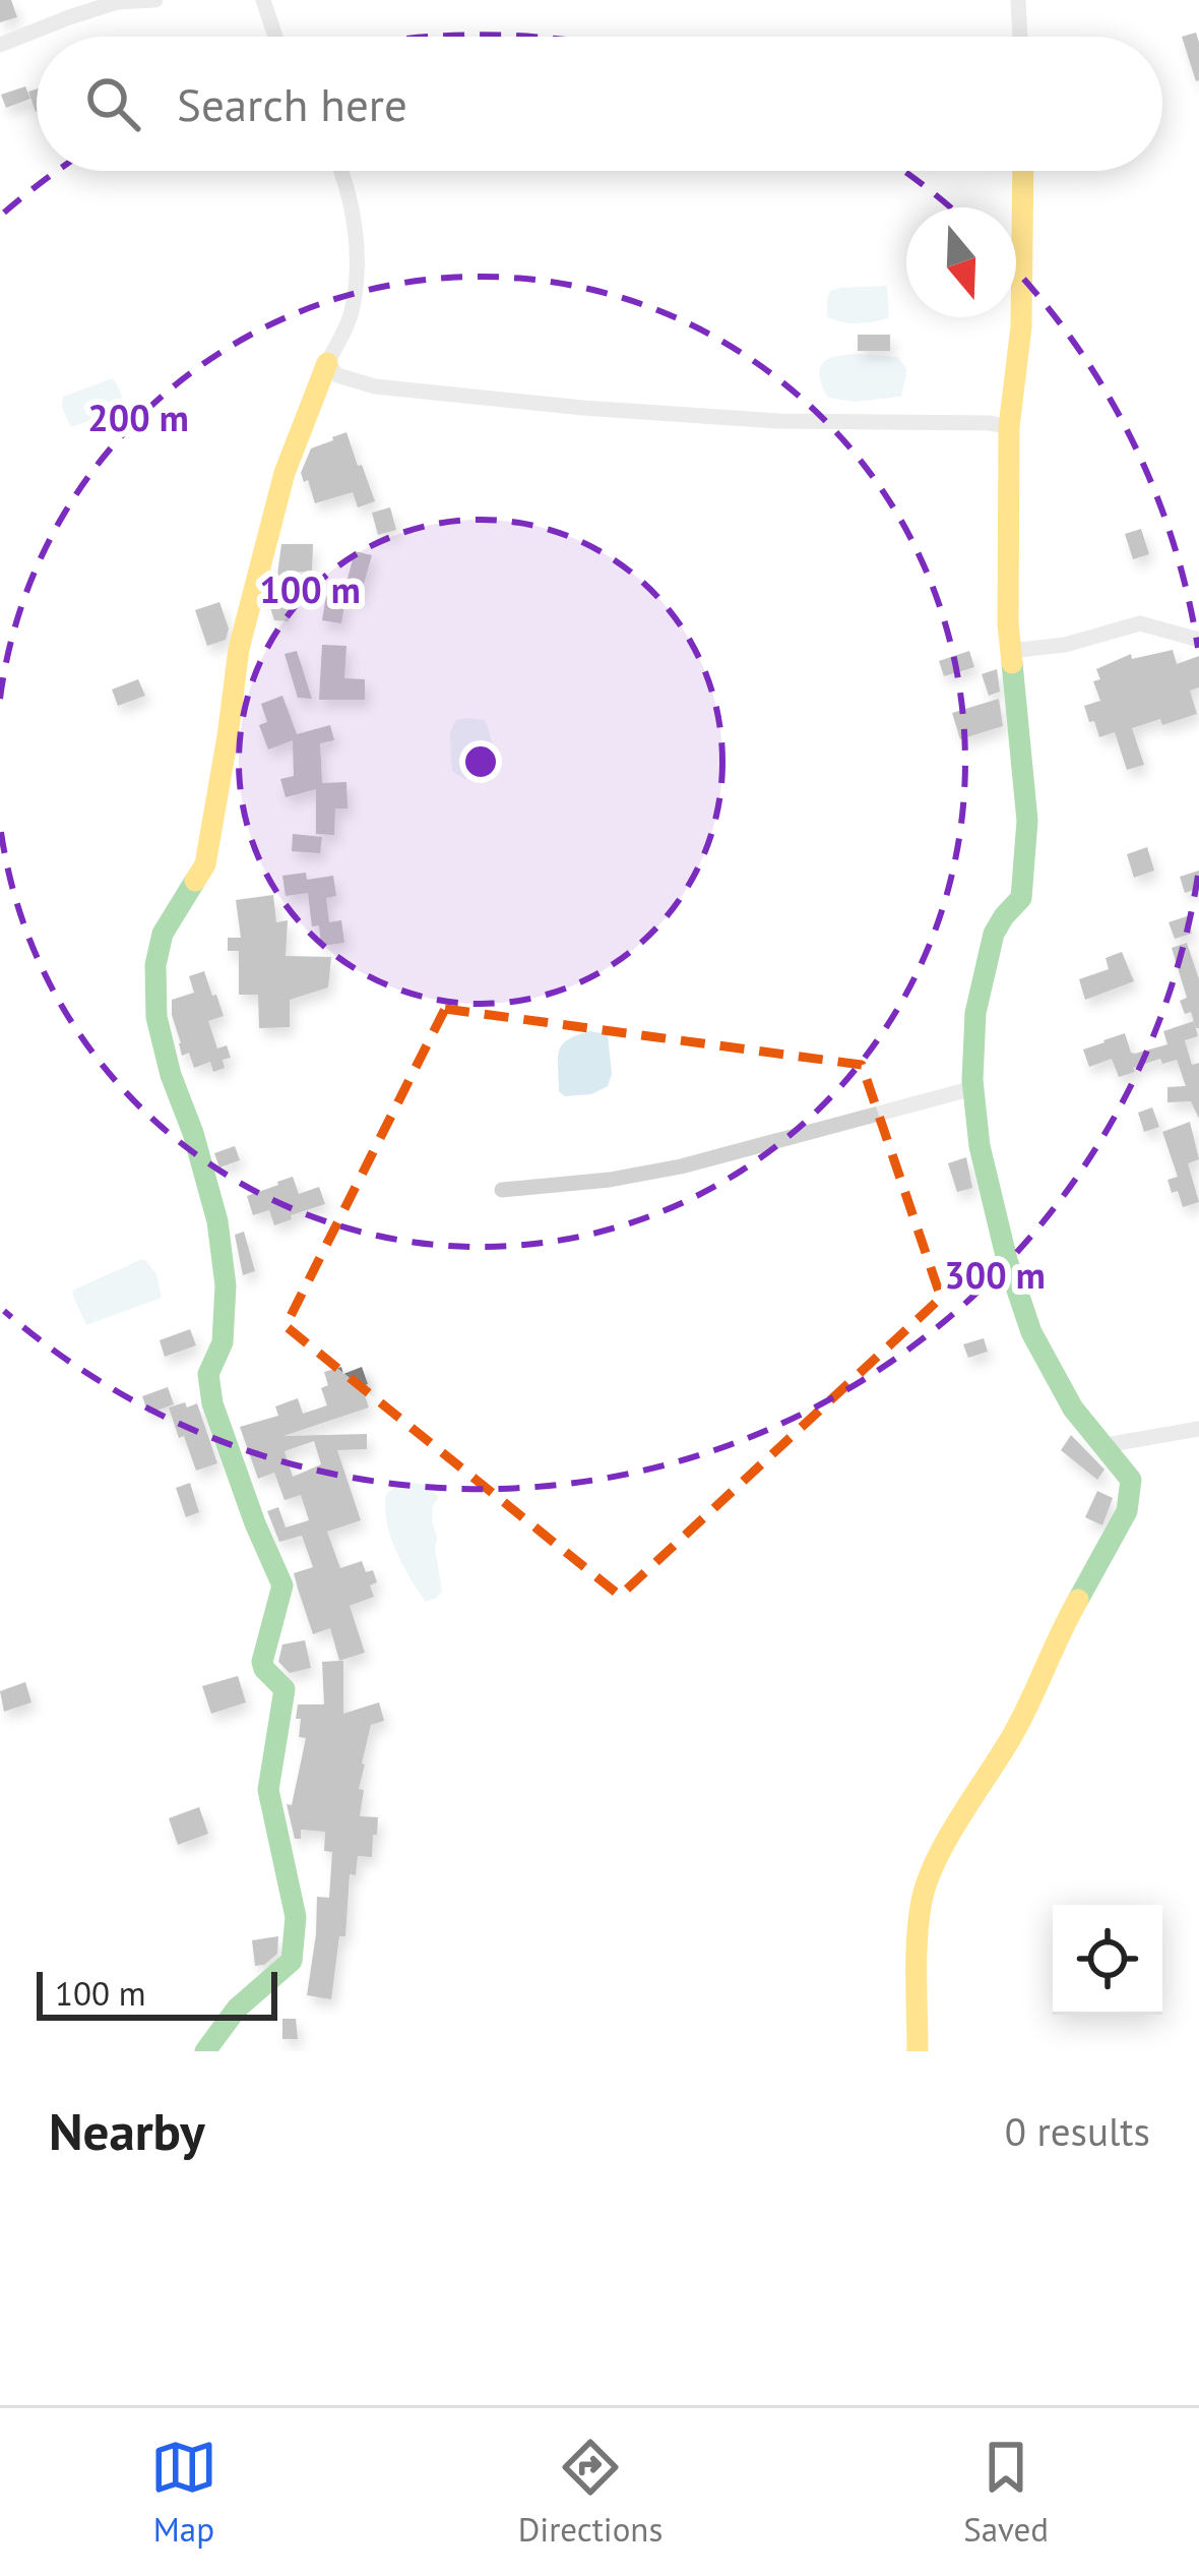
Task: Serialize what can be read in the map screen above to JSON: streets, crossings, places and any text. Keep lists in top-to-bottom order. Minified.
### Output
{"scale_bar":"100 m","north":"bottom","page":{"search":"Search here","scale":"100 m","heading":["Nearby","0 results"],"nav":["Map","Directions","Saved"]},"rings":["200 m","100 m","300 m"]}
